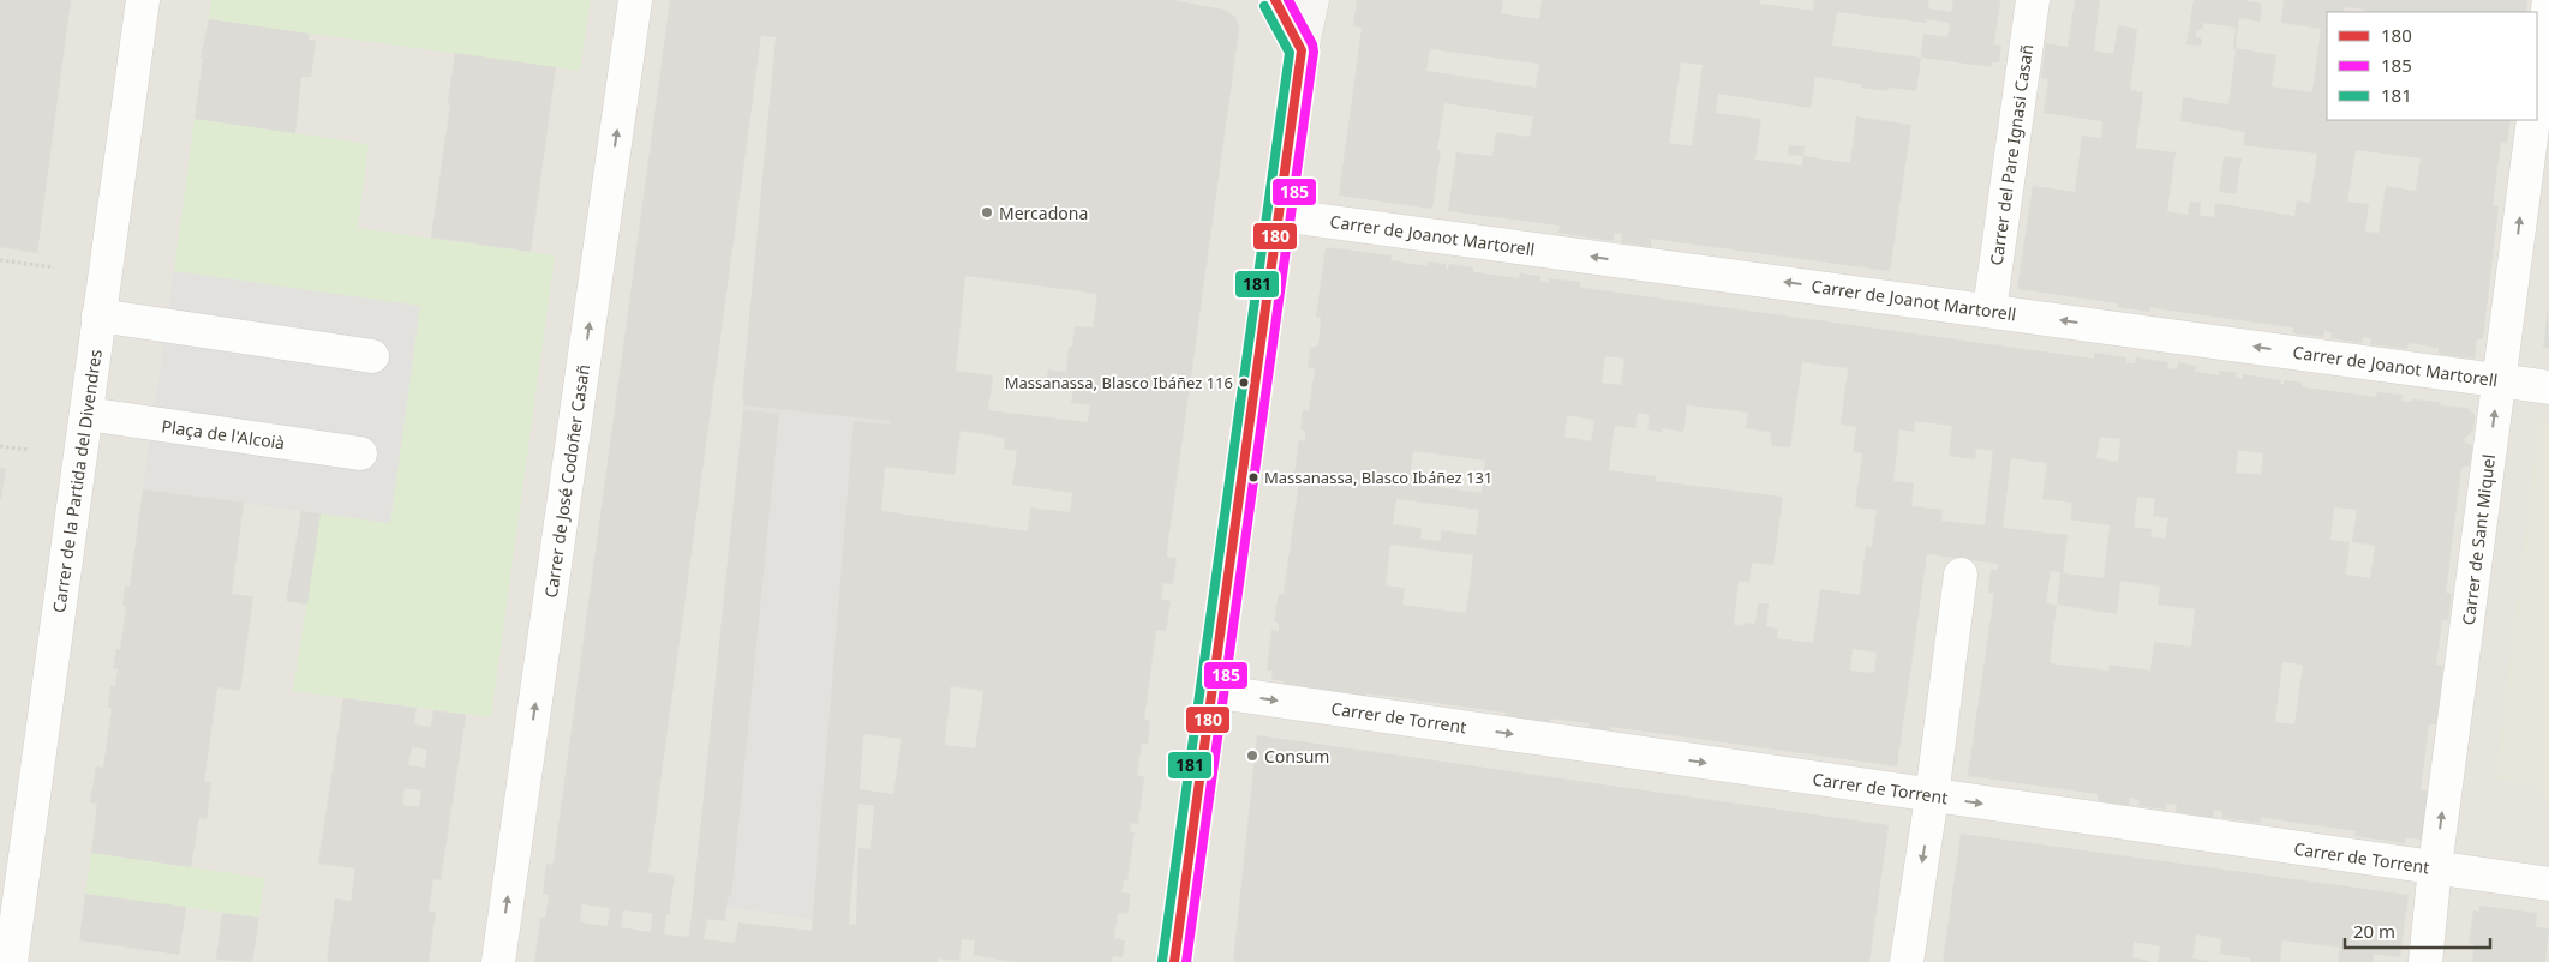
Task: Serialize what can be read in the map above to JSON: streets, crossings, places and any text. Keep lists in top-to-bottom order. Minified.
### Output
{"streets":{"street":["Carrer del Pare Ignasi Casañ","Carrer de Joanot Martorell","Plaça de l'Alcoià","Carrer de la Partida del Divendres","Carrer de José Codoñer Casañ","Carrer de Sant Miquel","Carrer de Torrent"]},"crossings":[["Carrer del Pare Ignasi Casañ","Carrer de Joanot Martorell"],["Carrer de Joanot Martorell","Carrer de Sant Miquel"],["Plaça de l'Alcoià","Carrer de la Partida del Divendres"],["Carrer de Sant Miquel","Carrer de Torrent"]],"one_way":["Carrer de Joanot Martorell","Carrer de José Codoñer Casañ","Carrer de Sant Miquel","Carrer de Torrent"],"places":["Mercadona","Massanassa, Blasco Ibáñez 116","Massanassa, Blasco Ibáñez 131","Consum"],"lines":["transit line 180","transit line 185","transit line 181"],"legend":["180","185","181"],"scale_bar":"20 m"}
